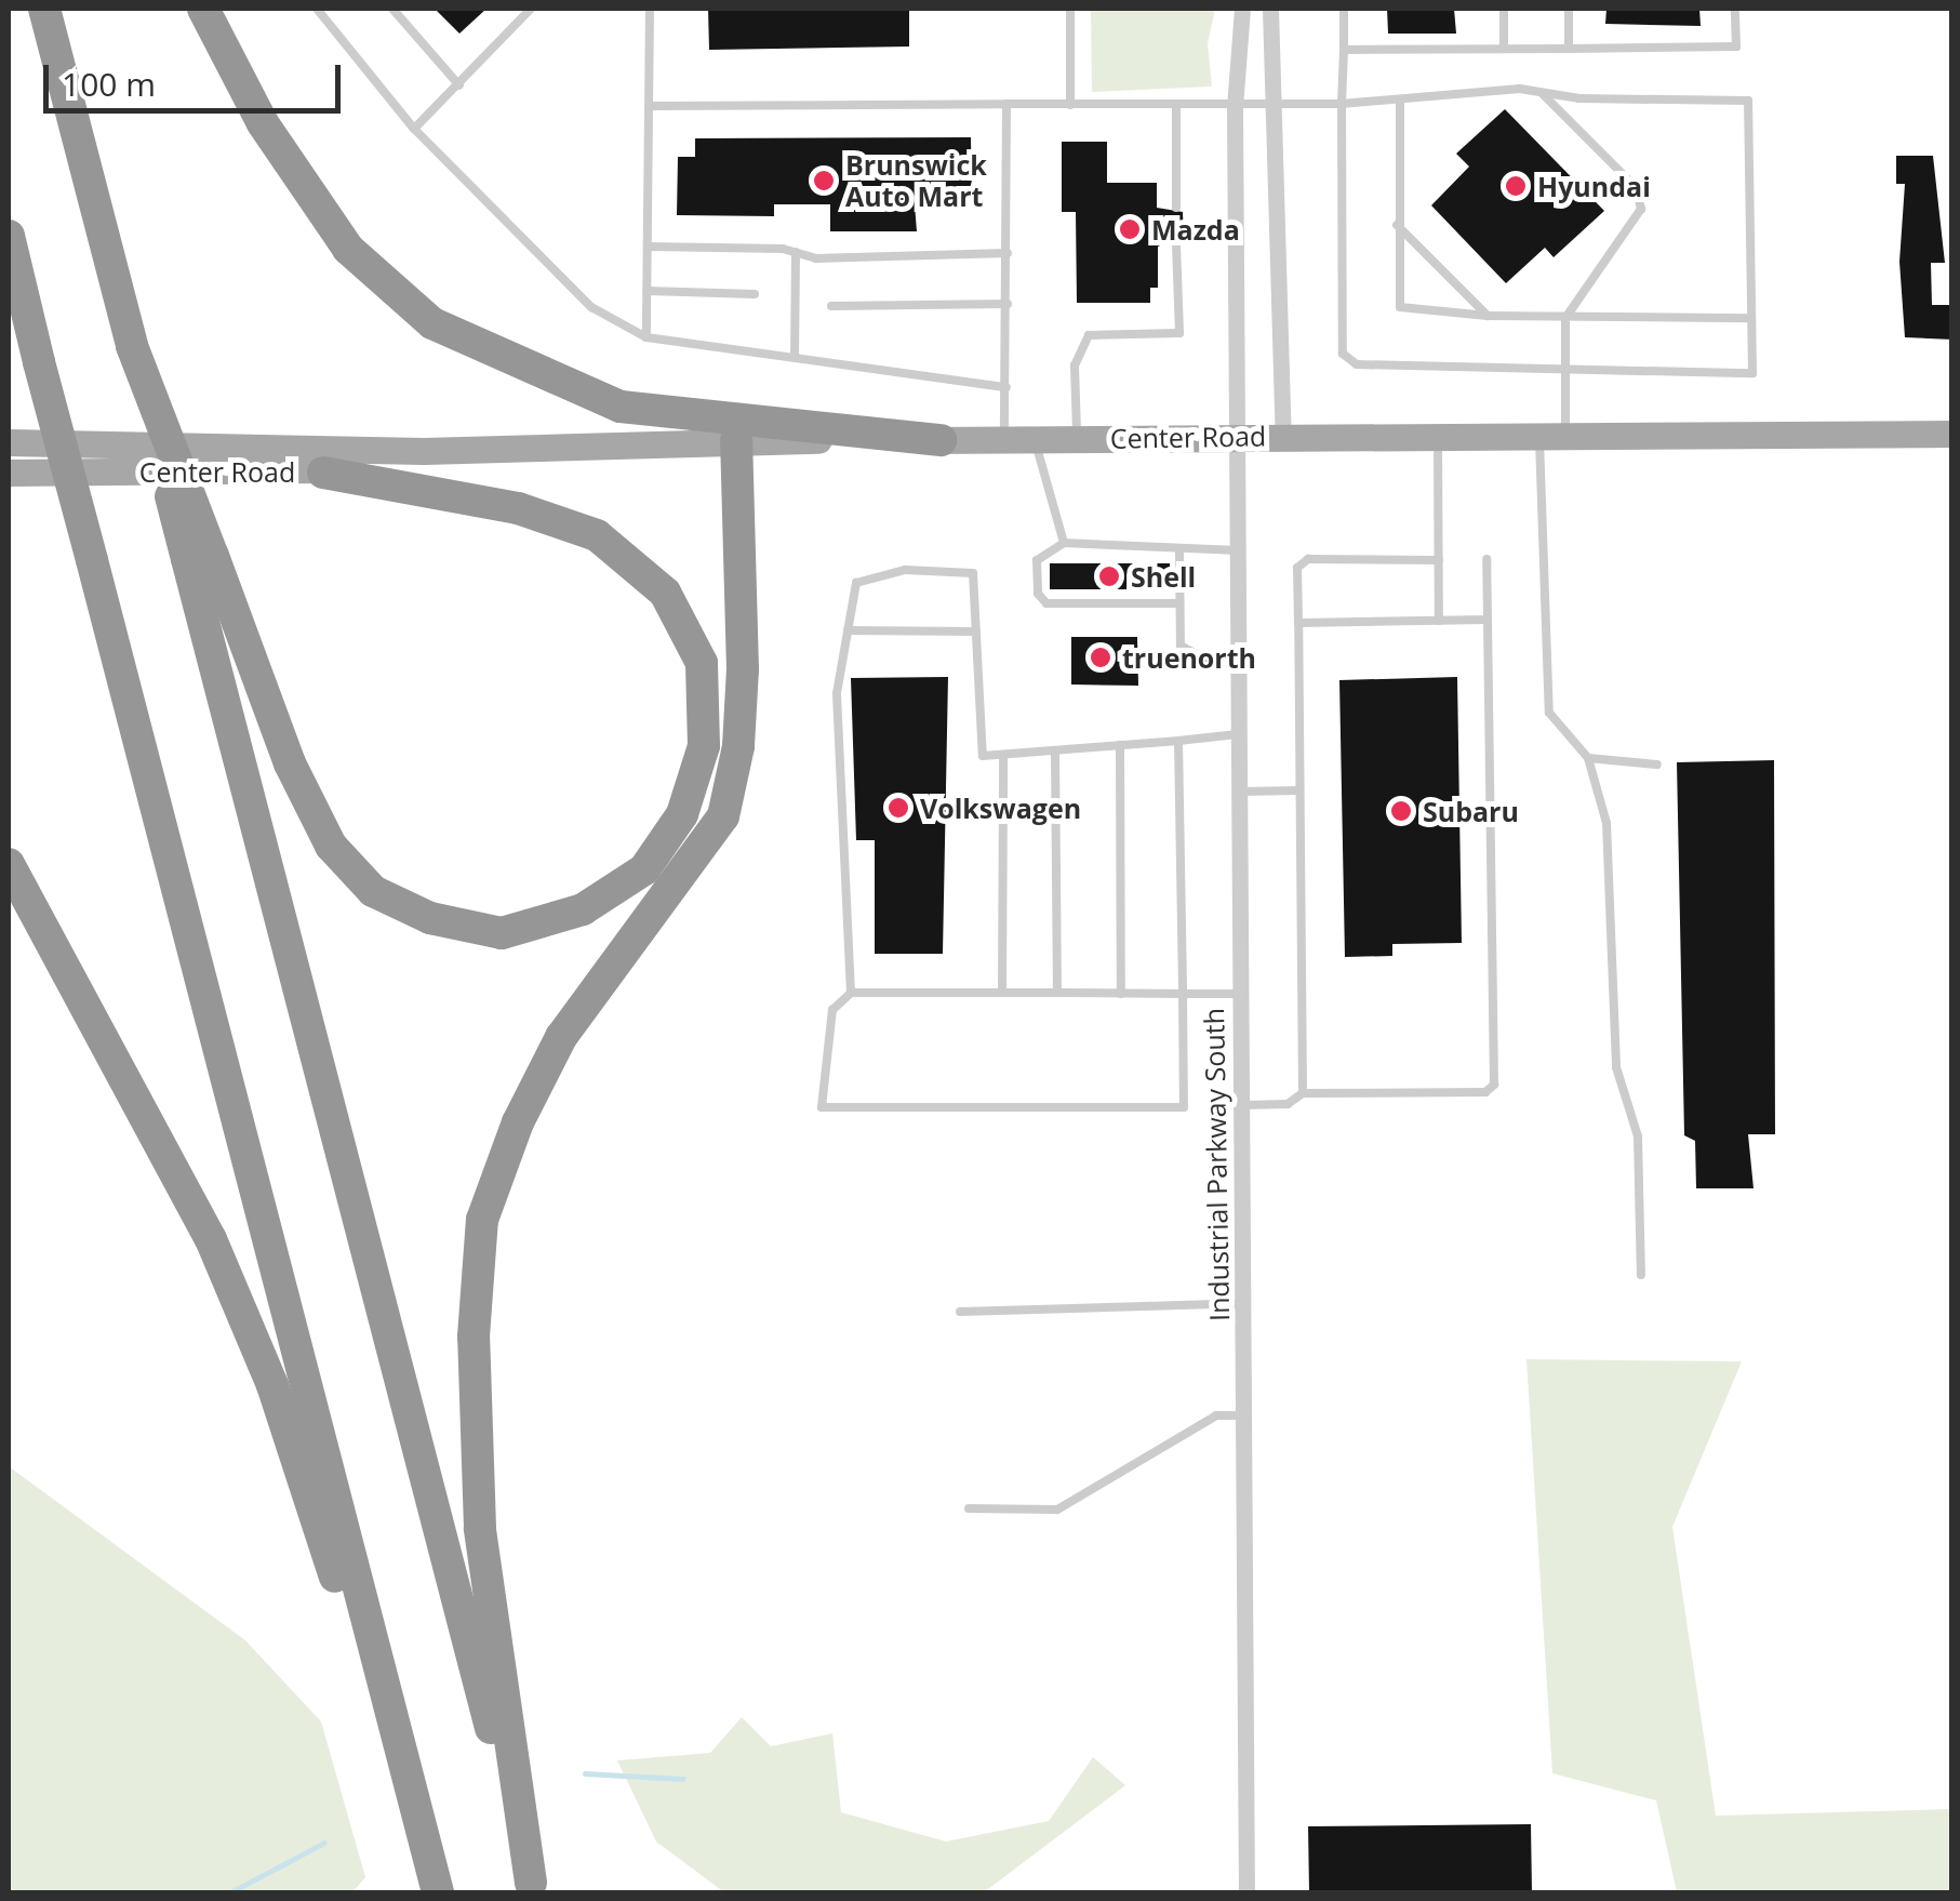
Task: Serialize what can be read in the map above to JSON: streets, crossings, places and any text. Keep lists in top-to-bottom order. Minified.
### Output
{"streets":{"main road":["Center Road"],"street":["Industrial Parkway South"]},"crossings":[["Center Road","Industrial Parkway South"]],"places":["Brunswick Auto Mart","Hyundai","Mazda","Shell","truenorth","Volkswagen","Subaru"],"scale_bar":"100 m"}
